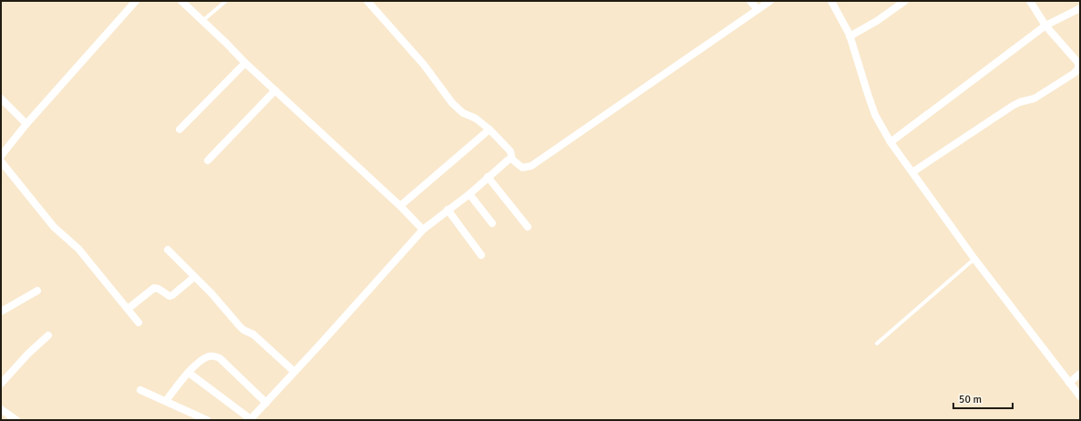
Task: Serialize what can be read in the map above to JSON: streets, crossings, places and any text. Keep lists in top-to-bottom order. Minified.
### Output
{"scale_bar":"50 m"}
